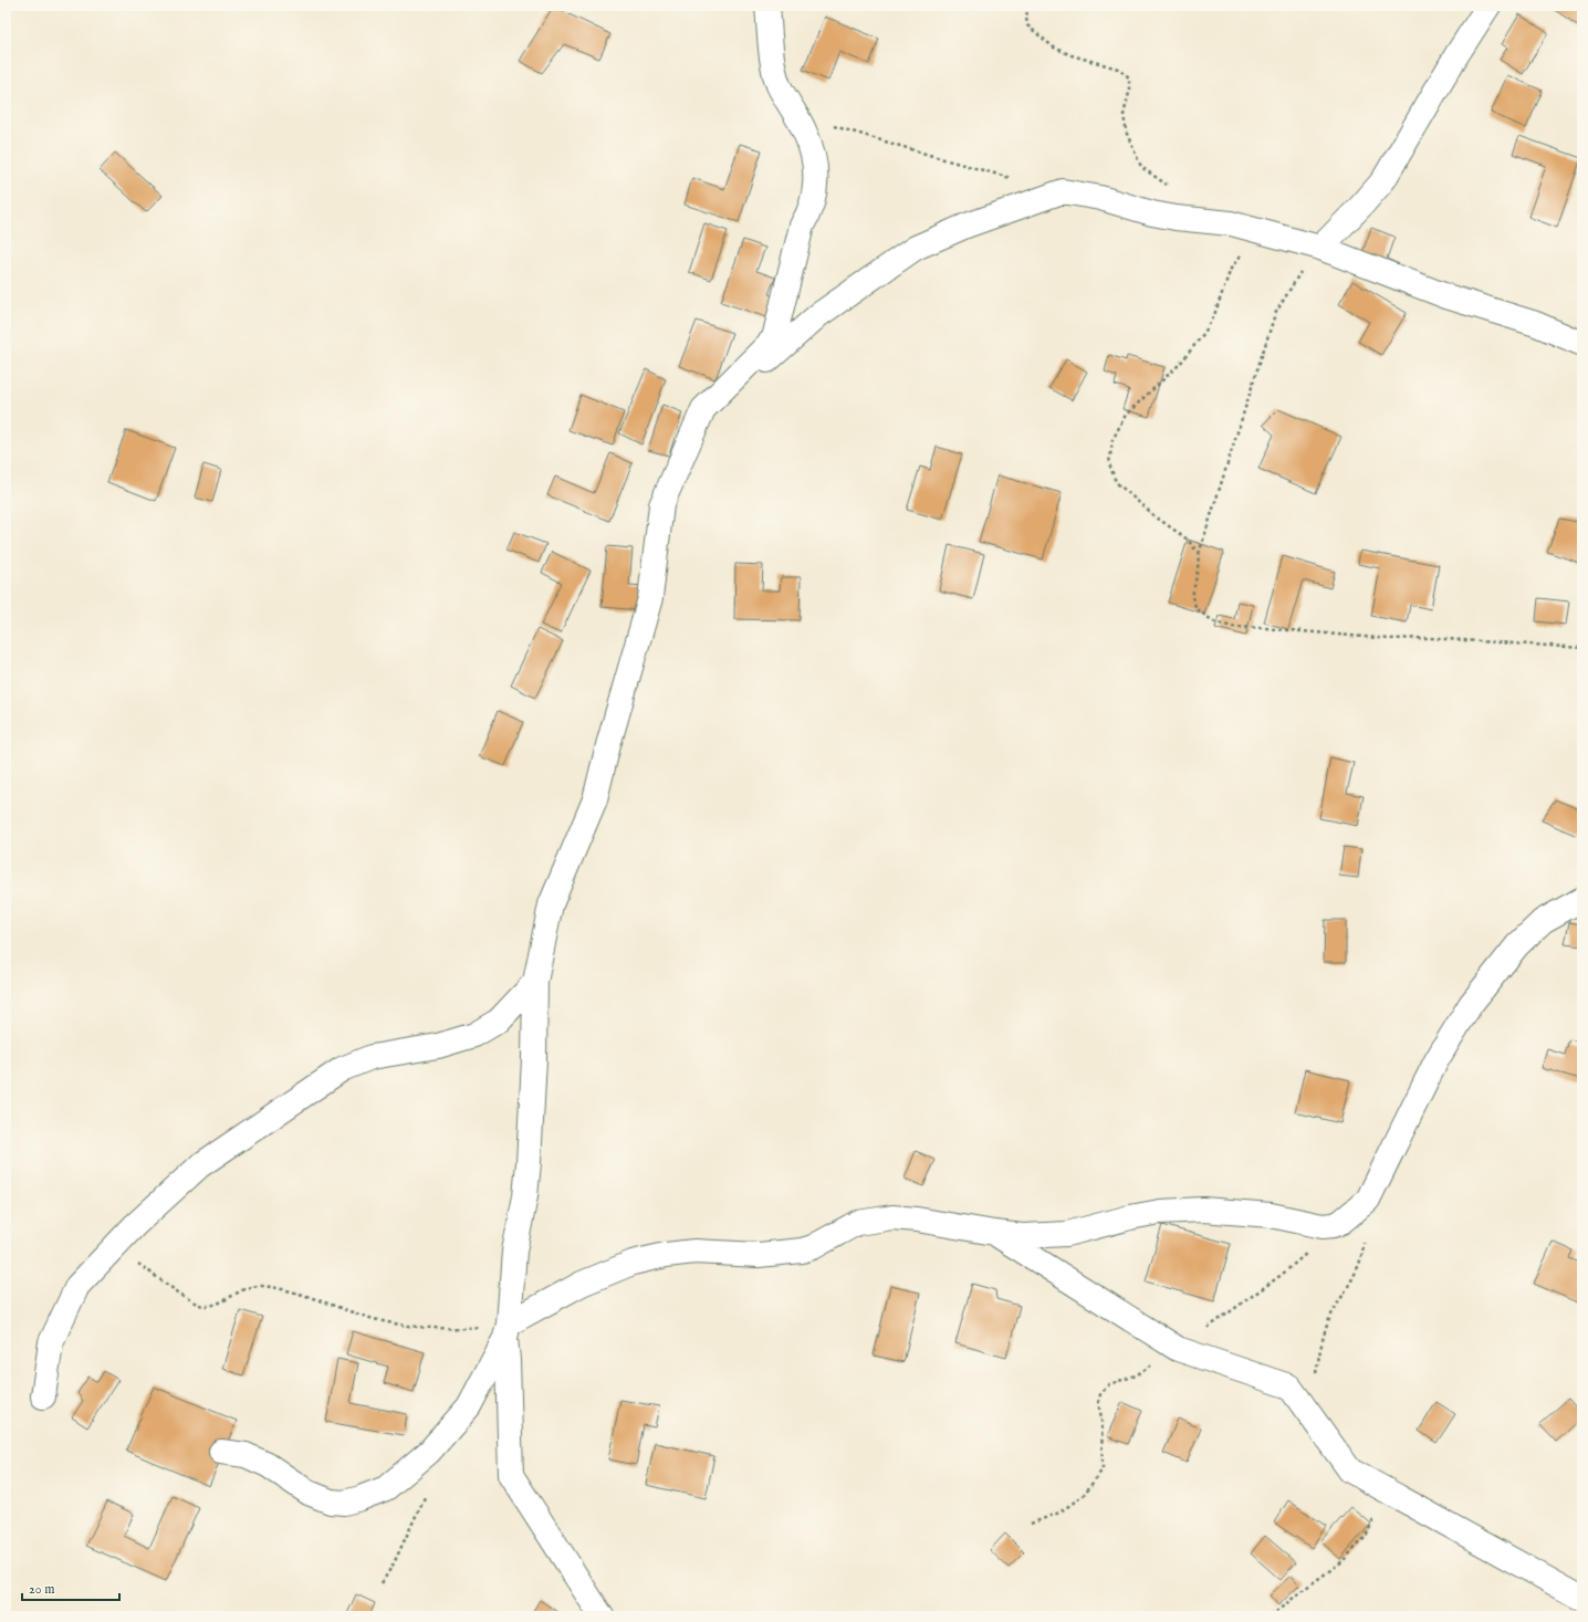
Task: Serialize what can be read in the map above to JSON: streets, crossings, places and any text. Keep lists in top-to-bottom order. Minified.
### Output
{"scale_bar":"20 m"}
